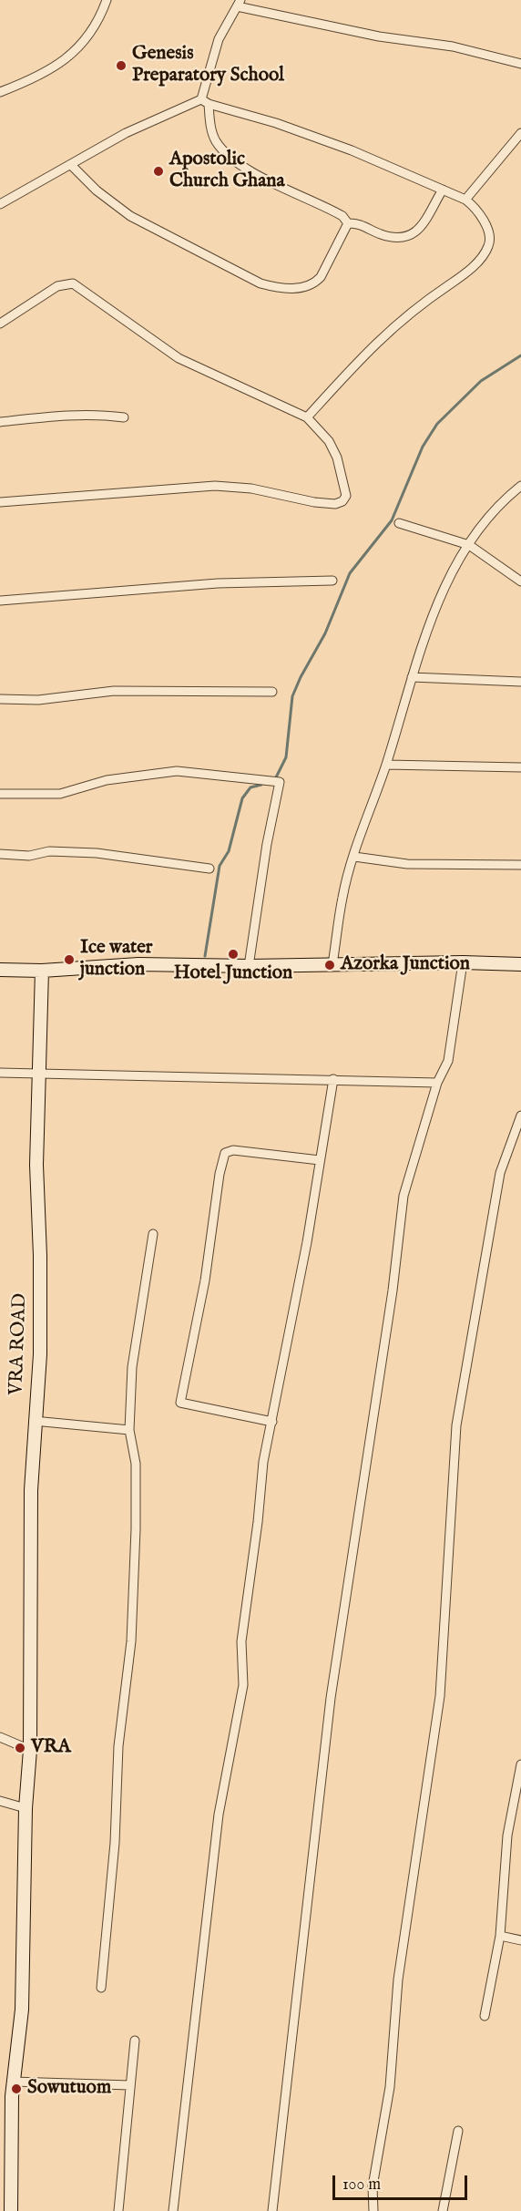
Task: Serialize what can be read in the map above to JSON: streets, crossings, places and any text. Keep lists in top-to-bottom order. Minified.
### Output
{"streets":{"street":["VRA ROAD"]},"places":["Genesis Preparatory School","Apostolic Church Ghana","Hotel Junction","Ice water junction","Azorka Junction","VRA","Sowutuom"],"scale_bar":"100 m"}
